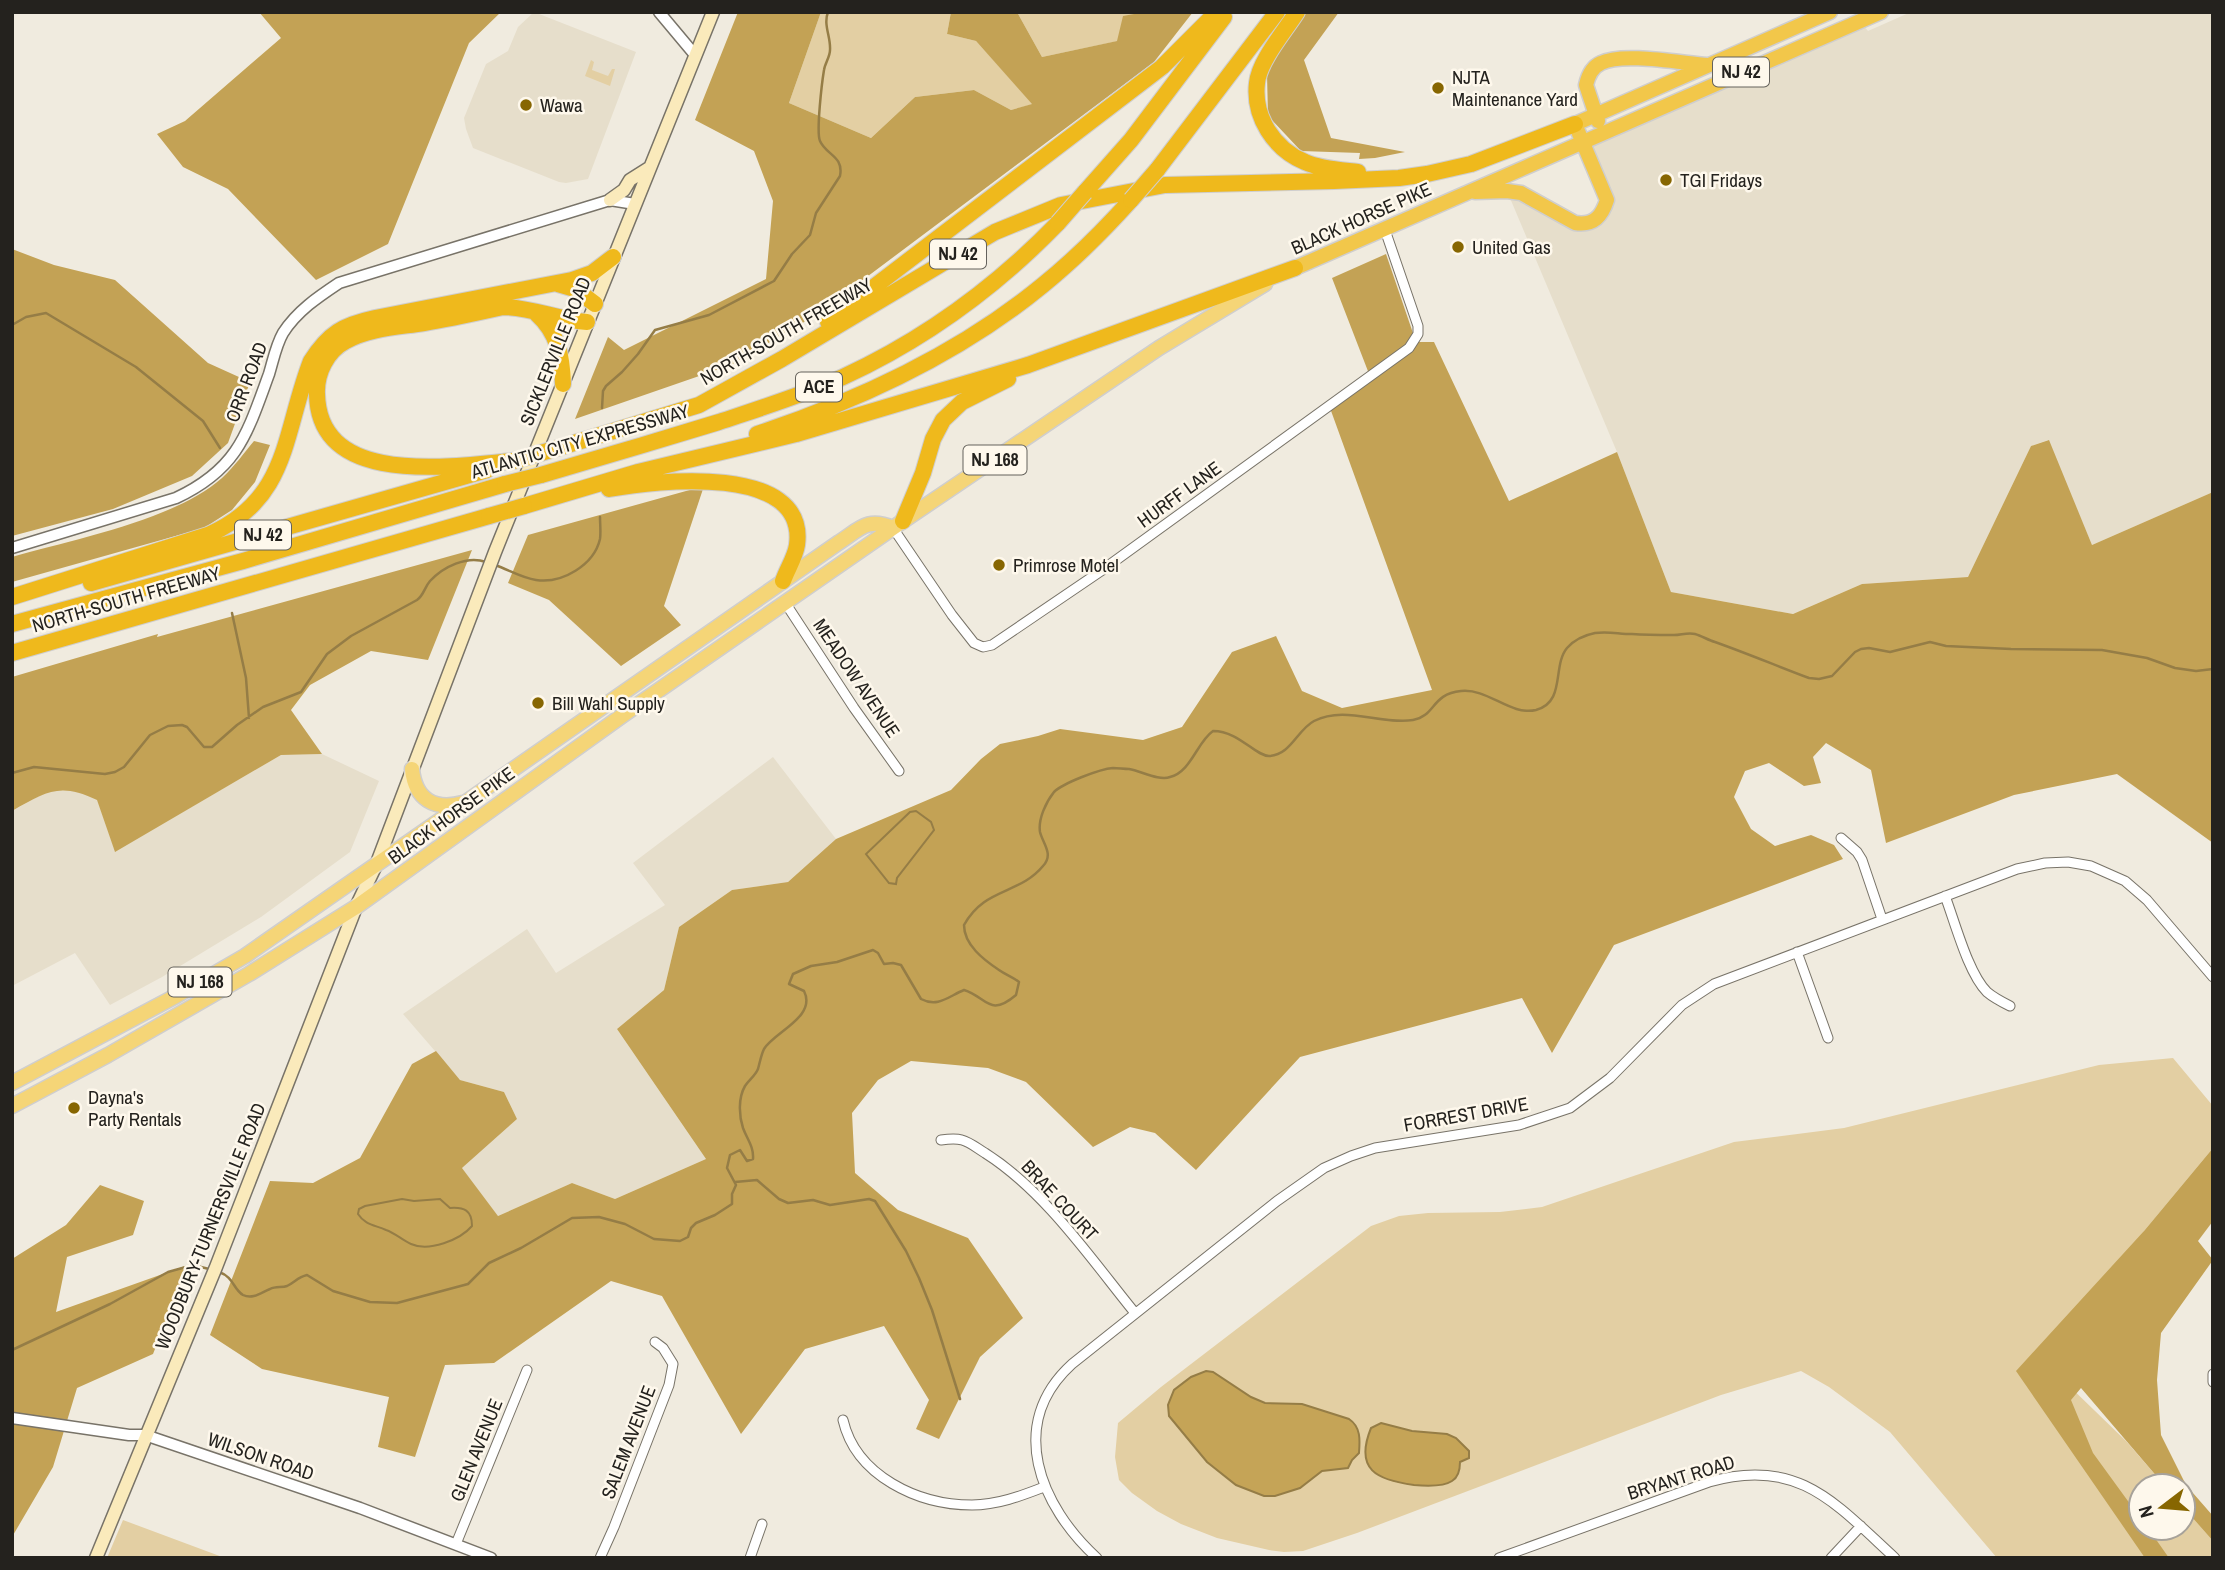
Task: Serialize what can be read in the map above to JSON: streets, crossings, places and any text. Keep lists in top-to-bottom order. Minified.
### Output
{"streets":{"highway":["NJ 42","BLACK HORSE PIKE","NORTH-SOUTH FREEWAY","ACE","ATLANTIC CITY EXPRESSWAY"],"main road":["SICKLERVILLE ROAD","NJ 168","WOODBURY-TURNERSVILLE ROAD"],"street":["ORR ROAD","HURFF LANE","MEADOW AVENUE","FORREST DRIVE","BRAE COURT","SALEM AVENUE","GLEN AVENUE","WILSON ROAD","BRYANT ROAD"]},"crossings":[["NJ 42","NORTH-SOUTH FREEWAY"],["BLACK HORSE PIKE","NORTH-SOUTH FREEWAY"],["BLACK HORSE PIKE","SICKLERVILLE ROAD"],["BLACK HORSE PIKE","HURFF LANE"],["BLACK HORSE PIKE","MEADOW AVENUE"],["BLACK HORSE PIKE","WOODBURY-TURNERSVILLE ROAD"],["NORTH-SOUTH FREEWAY","ACE"],["SICKLERVILLE ROAD","ORR ROAD"],["SICKLERVILLE ROAD","WOODBURY-TURNERSVILLE ROAD"],["FORREST DRIVE","BRAE COURT"],["WOODBURY-TURNERSVILLE ROAD","WILSON ROAD"],["GLEN AVENUE","WILSON ROAD"]],"places":["NJTA Maintenance Yard","Wawa","TGI Fridays","United Gas","Primrose Motel","Bill Wahl Supply","Dayna's Party Rentals"],"north":"left"}
